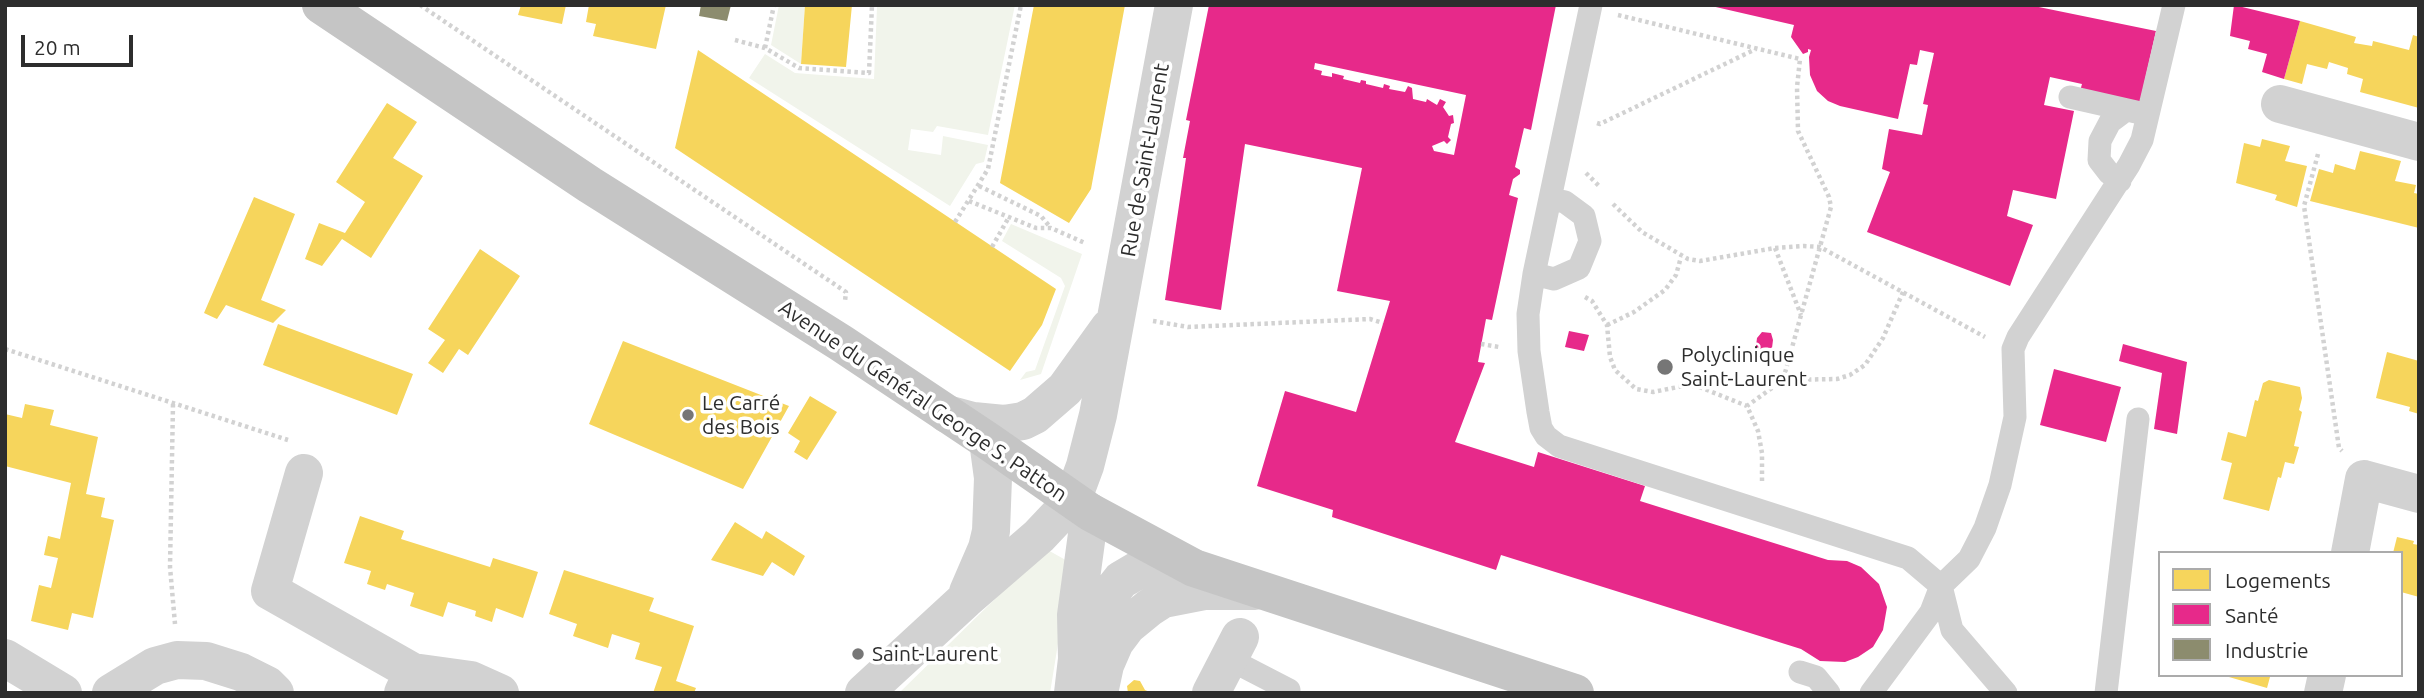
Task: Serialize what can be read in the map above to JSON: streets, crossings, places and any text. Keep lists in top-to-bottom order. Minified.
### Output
{"streets":{"main road":["Avenue du Général George S. Patton"],"street":["Rue de Saint-Laurent"]},"crossings":[["Rue de Saint-Laurent","Avenue du Général George S. Patton"]],"places":["Polyclinique Saint-Laurent","Le Carré des Bois","Saint-Laurent"],"legend":["Logements","Santé","Industrie"],"scale_bar":"20 m"}
